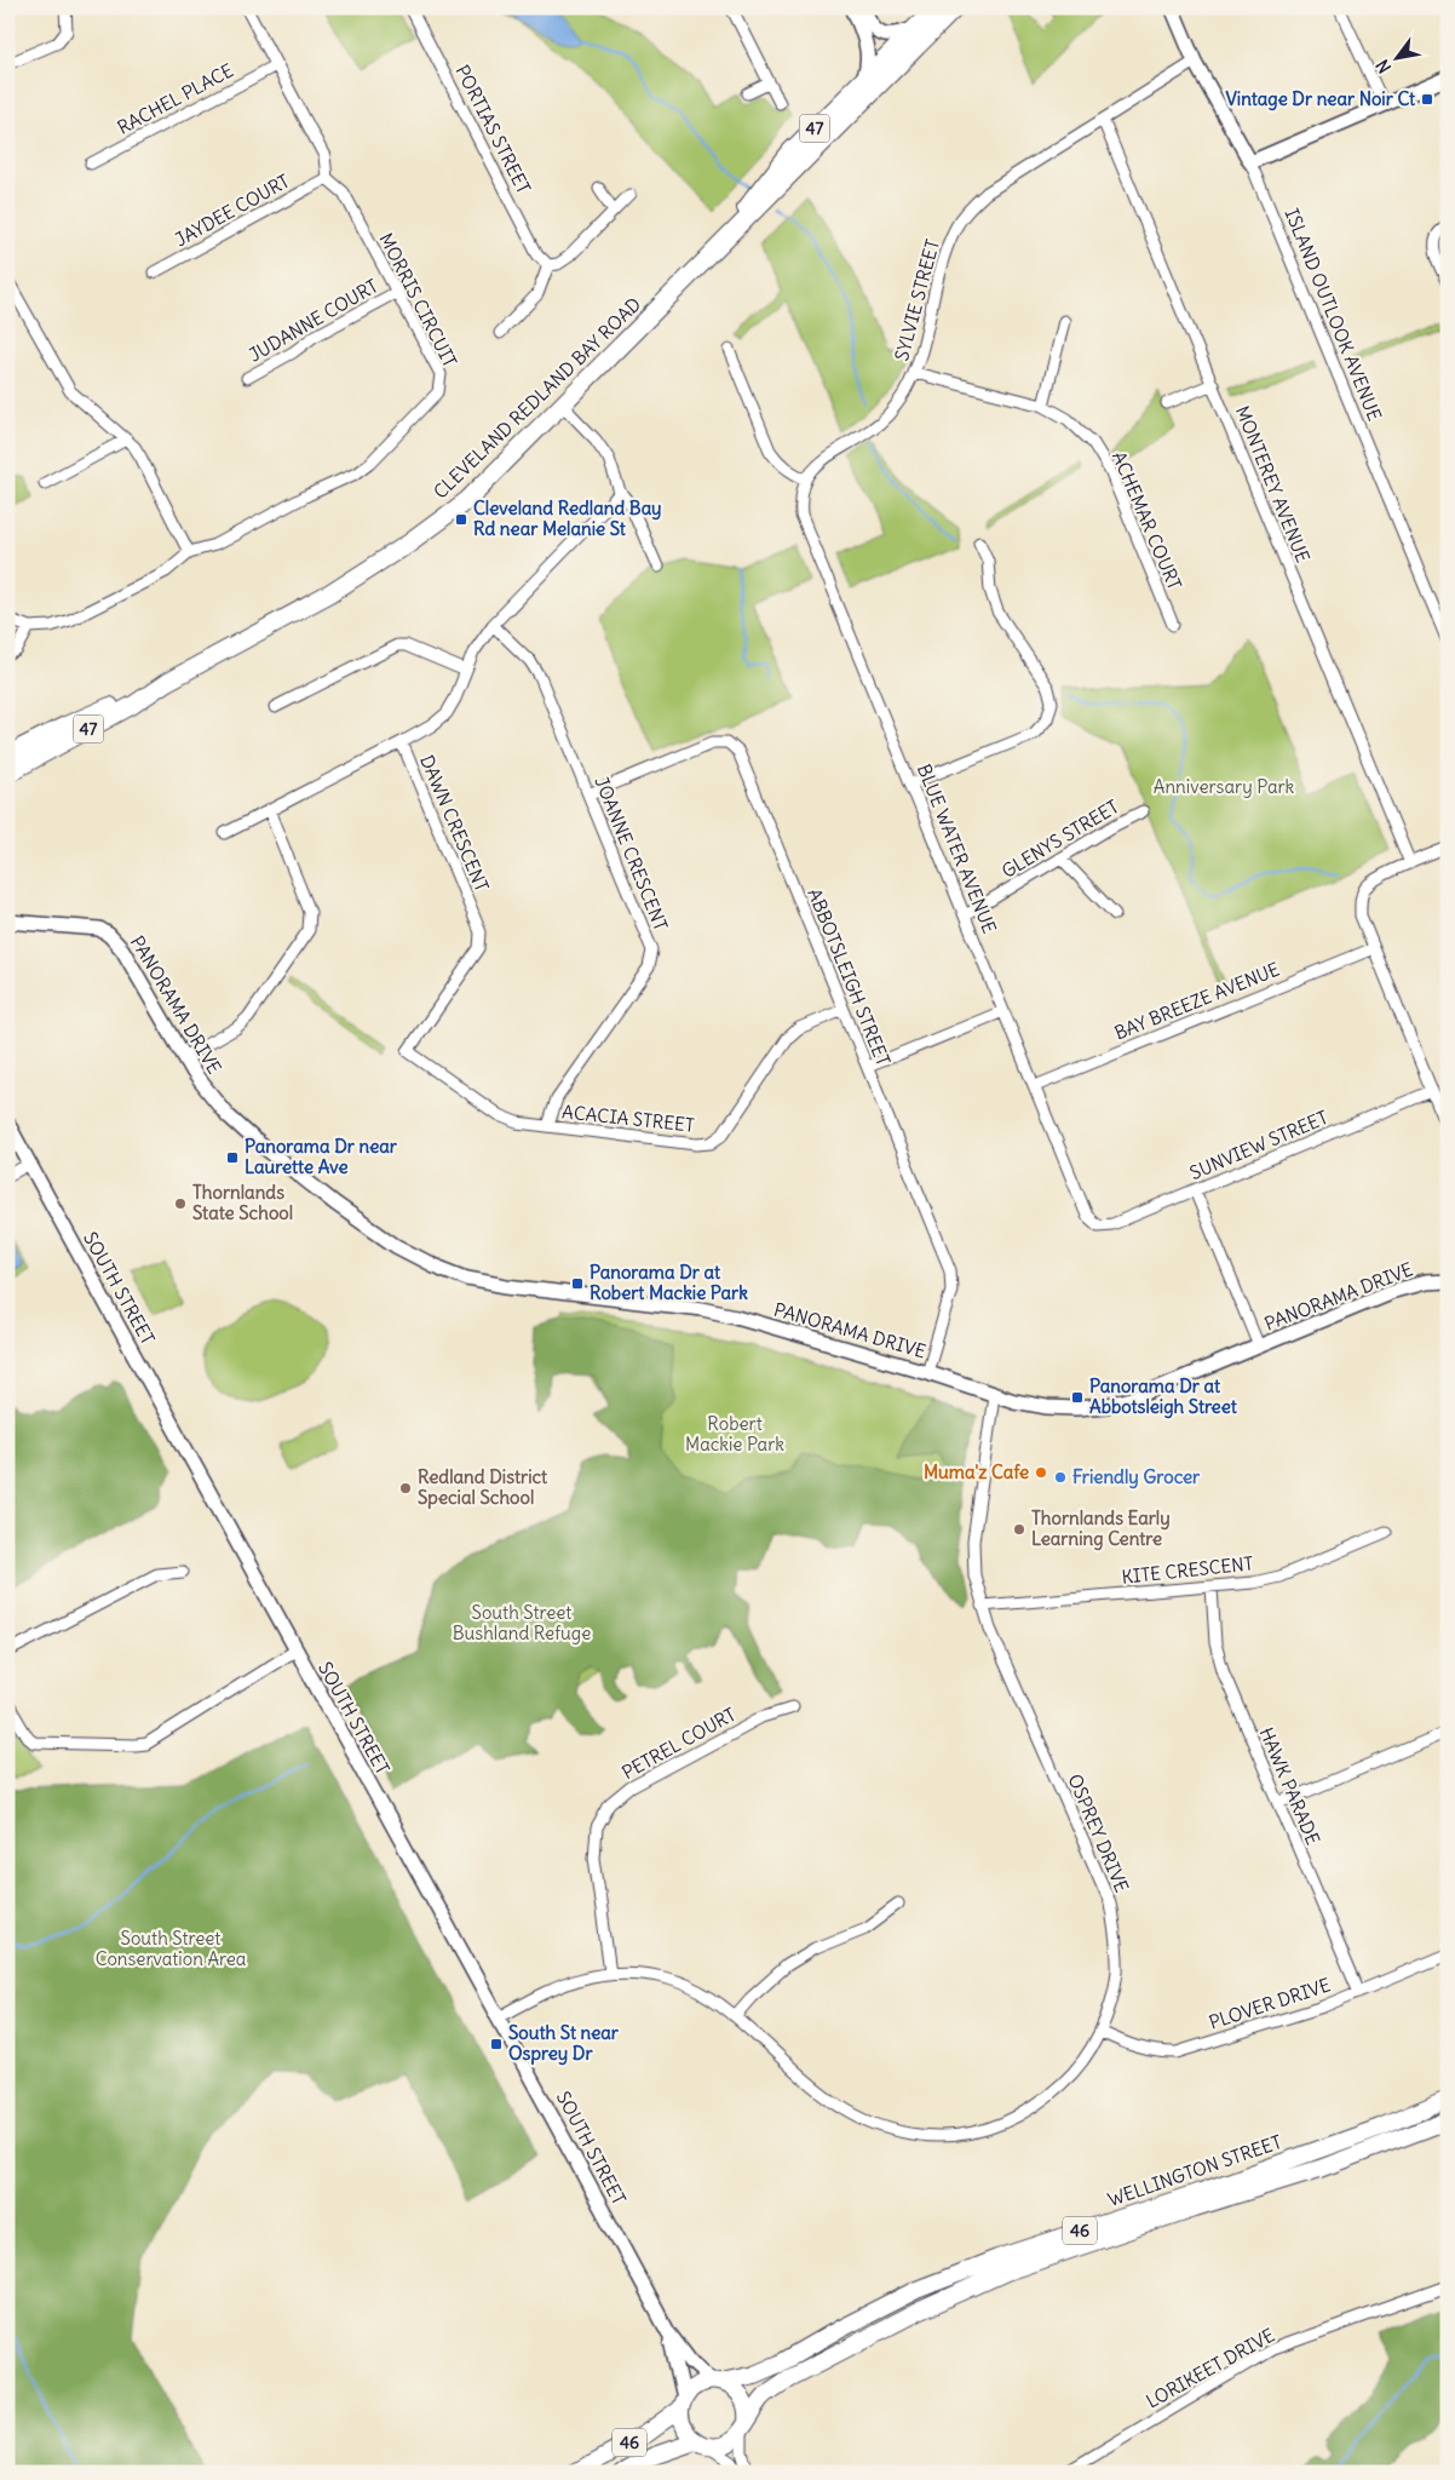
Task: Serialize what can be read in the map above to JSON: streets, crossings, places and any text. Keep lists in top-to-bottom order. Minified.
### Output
{"streets":{"main road":["47","CLEVELAND REDLAND BAY ROAD","WELLINGTON STREET","46"],"street":["RACHEL PLACE","PORTIAS STREET","JAYDEE COURT","MORRIS CIRCUIT","SYLVIE STREET","ISLAND OUTLOOK AVENUE","JUDANNE COURT","MONTEREY AVENUE","ACHEMAR COURT","DAWN CRESCENT","GLENYS STREET","BLUE WATER AVENUE","JOANNE CRESCENT","ABBOTSLEIGH STREET","BAY BREEZE AVENUE","PANORAMA DRIVE","ACACIA STREET","SUNVIEW STREET","SOUTH STREET","KITE CRESCENT","PETREL COURT","HAWK PARADE","OSPREY DRIVE","PLOVER DRIVE","LORIKEET DRIVE"]},"crossings":[["JAYDEE COURT","MORRIS CIRCUIT"],["MORRIS CIRCUIT","JUDANNE COURT"],["SYLVIE STREET","ISLAND OUTLOOK AVENUE"],["SYLVIE STREET","MONTEREY AVENUE"],["SYLVIE STREET","ACHEMAR COURT"],["SYLVIE STREET","BLUE WATER AVENUE"],["DAWN CRESCENT","JOANNE CRESCENT"],["DAWN CRESCENT","ACACIA STREET"],["GLENYS STREET","BLUE WATER AVENUE"],["BLUE WATER AVENUE","BAY BREEZE AVENUE"],["BLUE WATER AVENUE","SUNVIEW STREET"],["JOANNE CRESCENT","ABBOTSLEIGH STREET"],["JOANNE CRESCENT","ACACIA STREET"],["ABBOTSLEIGH STREET","PANORAMA DRIVE"],["ABBOTSLEIGH STREET","ACACIA STREET"],["PANORAMA DRIVE","OSPREY DRIVE"],["SOUTH STREET","OSPREY DRIVE"],["SOUTH STREET","WELLINGTON STREET"],["KITE CRESCENT","HAWK PARADE"],["KITE CRESCENT","OSPREY DRIVE"],["PETREL COURT","OSPREY DRIVE"],["HAWK PARADE","PLOVER DRIVE"],["OSPREY DRIVE","PLOVER DRIVE"]],"parks":["Anniversary Park","Robert Mackie Park","South Street Bushland Refuge","South Street Conservation Area"],"places":{"transit":["Vintage Dr near Noir Ct","Cleveland Redland Bay Rd near Melanie St","Panorama Dr near Laurette Ave","Panorama Dr at Robert Mackie Park","Panorama Dr at Abbotsleigh Street","South St near Osprey Dr"],"other":["Thornlands State School","Muma'z Cafe","Friendly Grocer","Redland District Special School","Thornlands Early Learning Centre"]},"north":"bottom left"}
